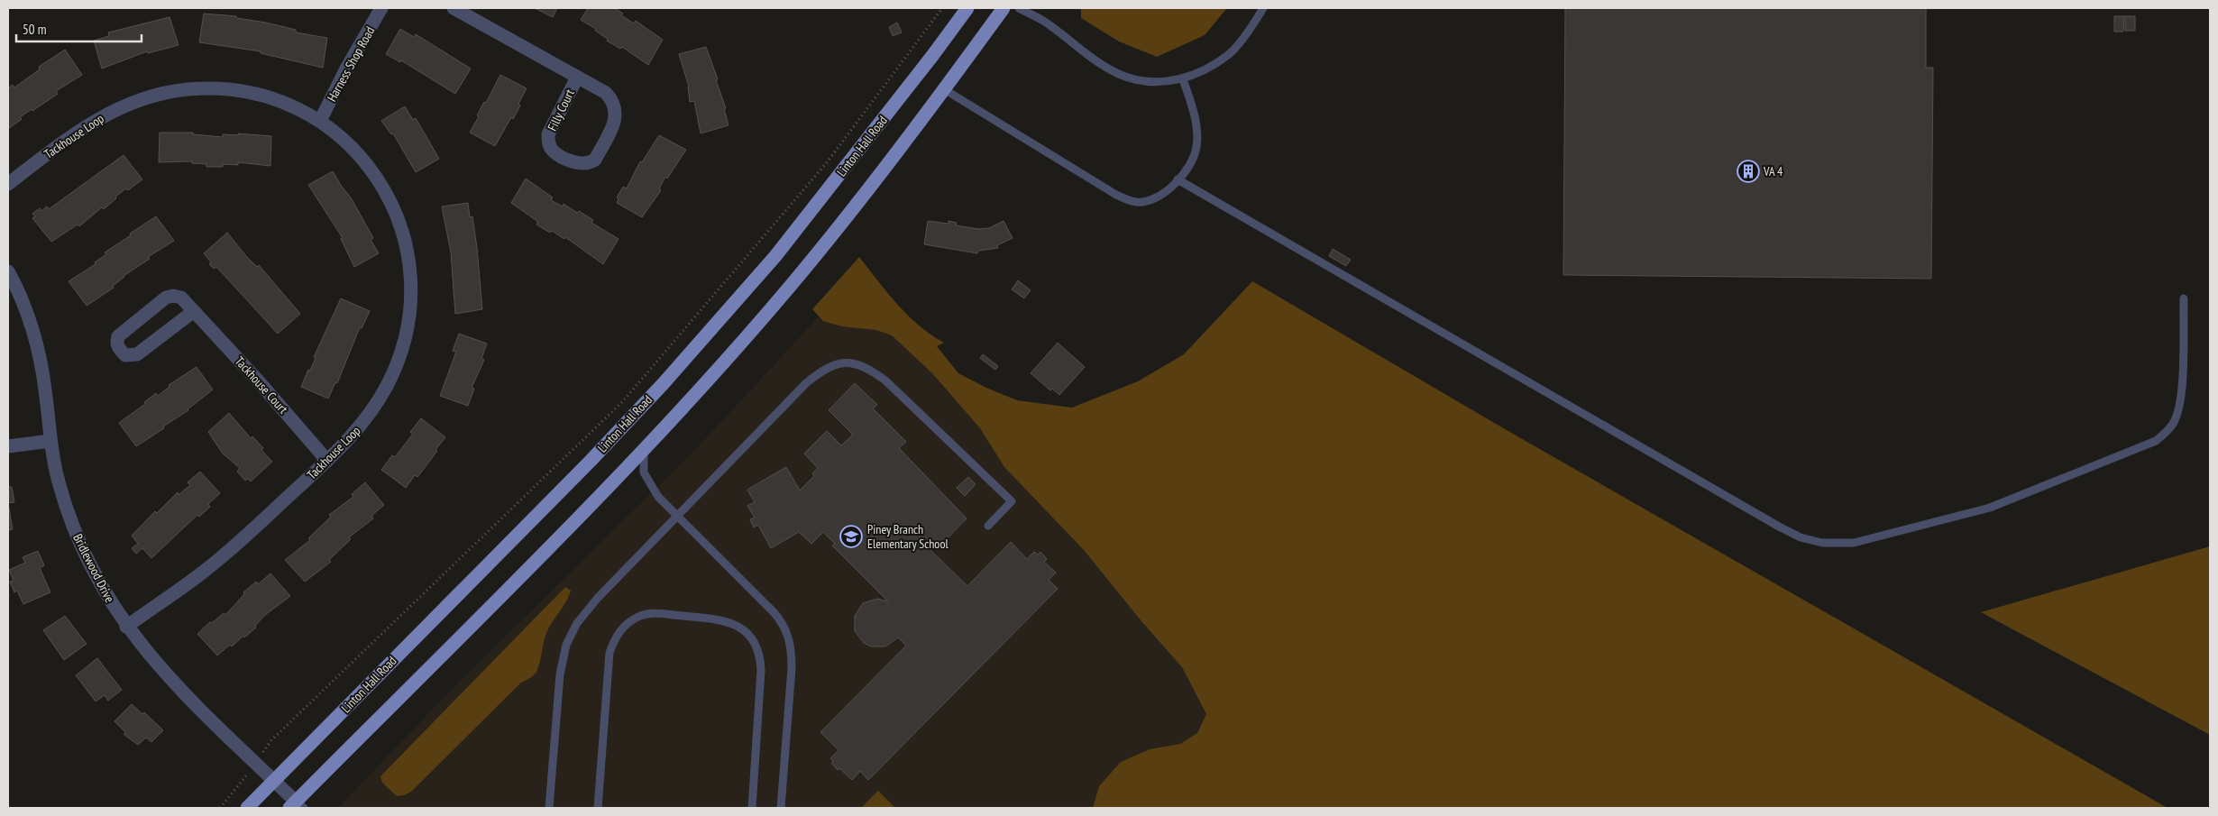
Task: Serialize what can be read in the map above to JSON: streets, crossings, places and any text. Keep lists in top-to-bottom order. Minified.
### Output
{"streets":{"main road":["Linton Hall Road"],"street":["Harness Shop Road","Filly Court","Tackhouse Loop","Tackhouse Court","Bridlewood Drive"]},"crossings":[["Harness Shop Road","Tackhouse Loop"],["Tackhouse Loop","Tackhouse Court"],["Tackhouse Loop","Bridlewood Drive"],["Linton Hall Road","Bridlewood Drive"]],"places":{"building":["VA 4"],"school or university":["Piney Branch Elementary School"]},"scale_bar":"50 m"}
